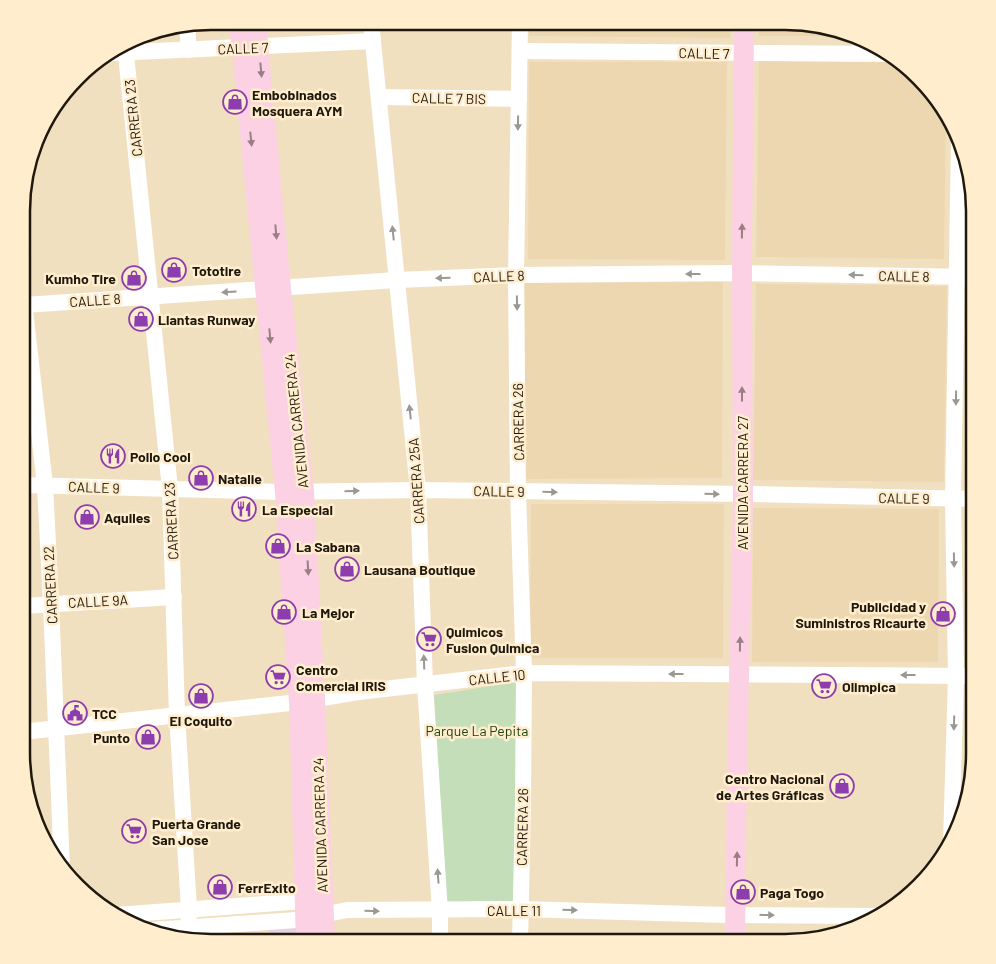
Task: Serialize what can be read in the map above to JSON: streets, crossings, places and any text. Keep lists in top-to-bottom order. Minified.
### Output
{"streets":{"main road":["AVENIDA CARRERA 24","AVENIDA CARRERA 27"],"street":["CALLE 7","CALLE 7 BIS","CARRERA 23","CALLE 8","CARRERA 26","CARRERA 25A","CALLE 9","CARRERA 22","CALLE 9A","CALLE 10","CALLE 11"]},"crossings":[["CALLE 7","AVENIDA CARRERA 24"],["CALLE 7","CARRERA 26"],["CALLE 7","CARRERA 25A"],["CALLE 7","AVENIDA CARRERA 27"],["CALLE 7 BIS","CARRERA 26"],["CALLE 7 BIS","CARRERA 25A"],["CARRERA 23","CALLE 8"],["CARRERA 23","CALLE 9"],["CARRERA 23","CALLE 9A"],["CARRERA 23","CALLE 10"],["CARRERA 23","CALLE 11"],["CALLE 8","AVENIDA CARRERA 24"],["CALLE 8","CARRERA 26"],["CALLE 8","CARRERA 25A"],["CALLE 8","AVENIDA CARRERA 27"],["AVENIDA CARRERA 24","CALLE 9"],["AVENIDA CARRERA 24","CALLE 10"],["AVENIDA CARRERA 24","CALLE 11"],["CARRERA 26","CALLE 9"],["CARRERA 26","CALLE 10"],["CARRERA 26","CALLE 11"],["CARRERA 25A","CALLE 9"],["CARRERA 25A","CALLE 10"],["CARRERA 25A","CALLE 11"],["AVENIDA CARRERA 27","CALLE 9"],["AVENIDA CARRERA 27","CALLE 10"],["AVENIDA CARRERA 27","CALLE 11"],["CALLE 9","CARRERA 22"],["CARRERA 22","CALLE 9A"],["CARRERA 22","CALLE 10"]],"one_way":["CALLE 8","AVENIDA CARRERA 24","CARRERA 26","CARRERA 25A","AVENIDA CARRERA 27","CALLE 9","CALLE 10","CALLE 11"],"parks":["Parque La Pepita"],"places":{"shop":["Embobinados Mosquera AYM","Tototire","Kumho Tire","Llantas Runway","Natalie","Aquiles","La Sabana","Lausana Boutique","La Mejor","Publicidad y Suministros Ricaurte","El Coquito","Punto","Centro Nacional de Artes Gráficas","FerrExito","Paga Togo"],"restaurant":["Pollo Cool","La Especial"],"supermarket":["Quimicos Fusion Quimica","Centro Comercial IRIS","Olimpica","Puerta Grande San Jose"],"public building":["TCC"]}}
